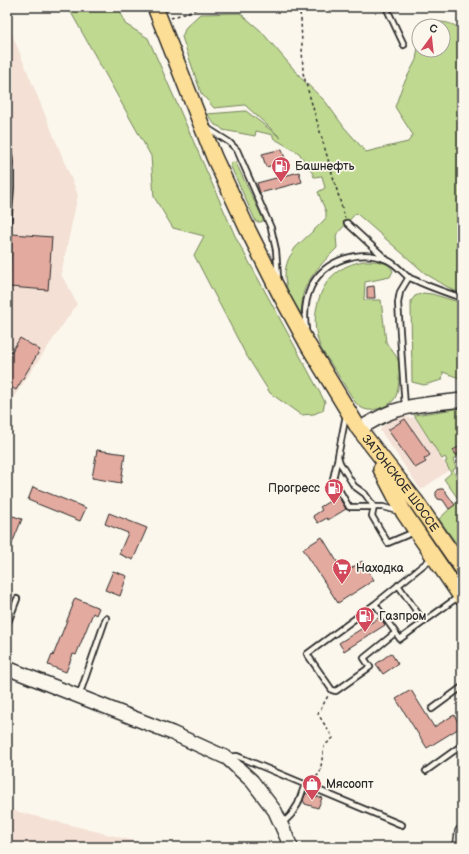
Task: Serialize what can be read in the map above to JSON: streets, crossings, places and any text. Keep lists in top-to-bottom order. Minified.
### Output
{"streets":{"main road":["ЗАТОНСКОЕ ШОССЕ"]},"places":{"fuel station":["Башнефть","Прогресс","Газпром"],"supermarket":["Находка"],"shop":["Мясоопт"]},"north":"top"}
